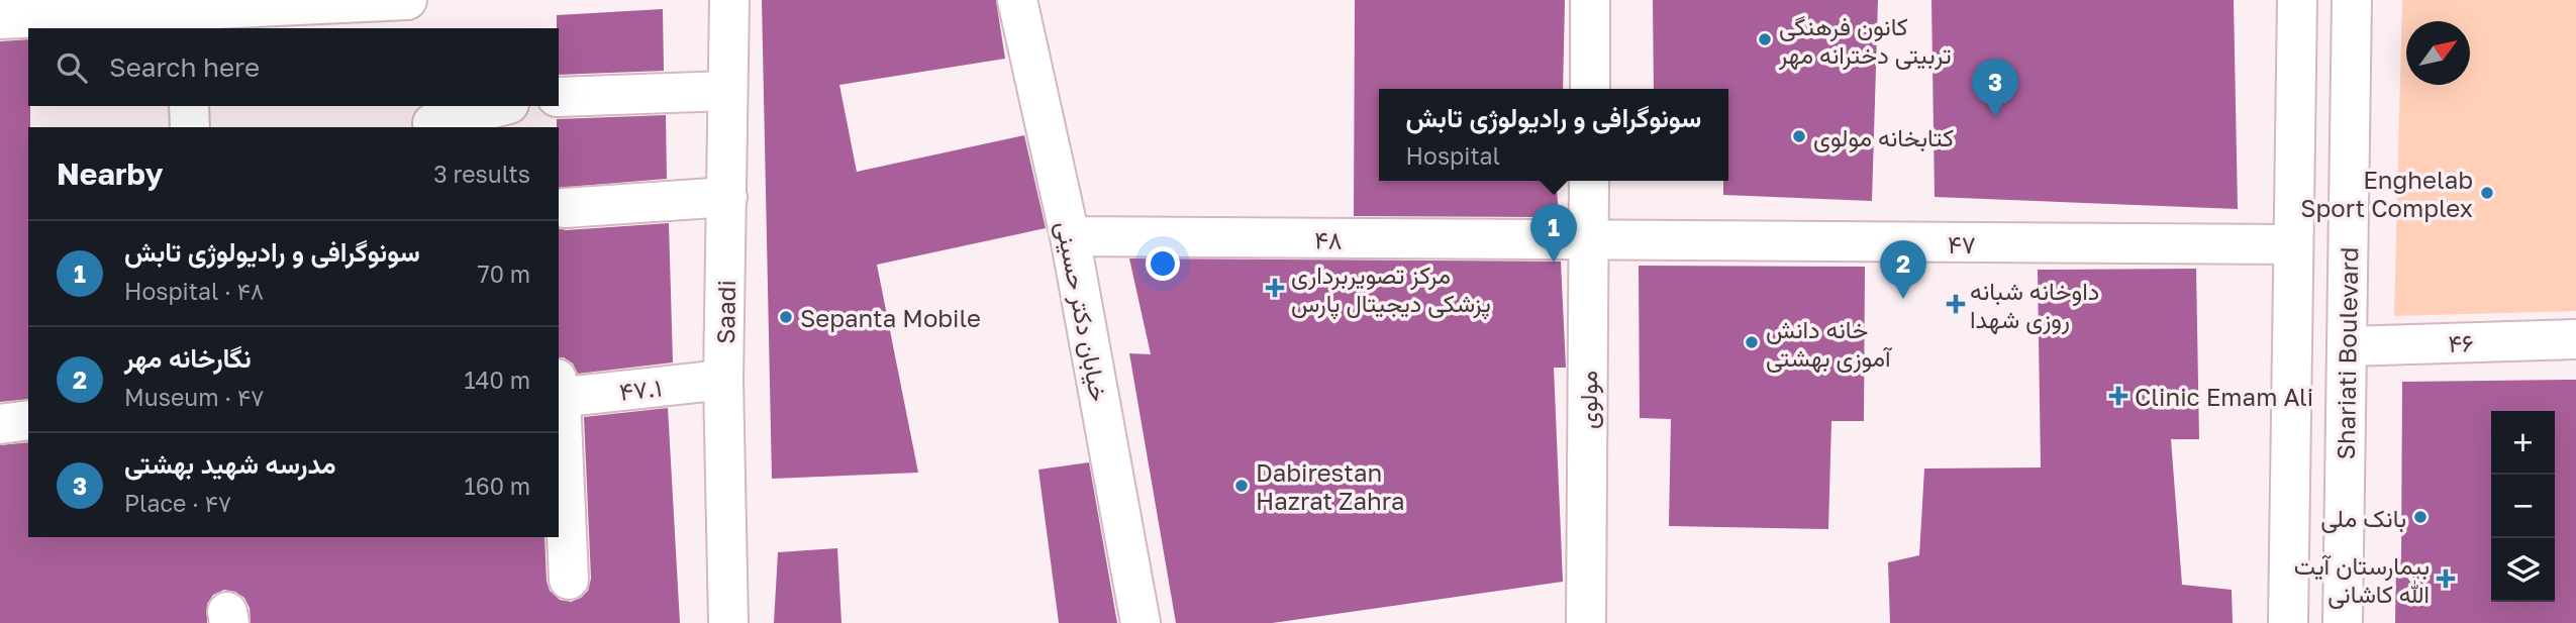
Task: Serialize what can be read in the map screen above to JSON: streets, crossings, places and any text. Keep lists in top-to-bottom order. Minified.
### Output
{"streets":{"street":["۴۸","۴۷","خیابان دکتر حسینی","Saadi","۴۶","Shariati Boulevard","۴۷.۱","مولوی"]},"crossings":[["۴۸","۴۷"],["۴۸","خیابان دکتر حسینی"],["۴۸","مولوی"],["۴۷","مولوی"],["Saadi","۴۷.۱"],["۴۶","Shariati Boulevard"]],"places":{"other":["کانون فرهنگی تربیتی دخترانه مهر","کتابخانه مولوی","Enghelab Sport Complex","Sepanta Mobile","خانه دانش آموزی بهشتی","Dabirestan Hazrat Zahra","بانک ملی"],"health":["مرکز تصویربرداری پزشکی دیجیتال پارس","داوخانه شبانه روزی شهدا","Clinic Emam Ali","بیمارستان آیت الله کاشانی"]},"north":"top right","page":{"search":"Search here","pins":["3","1","2"],"popup":["سونوگرافی و رادیولوژی تابش","Hospital"],"heading":["Nearby","3 results"],"list":[{"mark":"1","name":"سونوگرافی و رادیولوژی تابش","note":"Hospital · ۴۸","value":"70 m"},{"mark":"2","name":"نگارخانه مهر","note":"Museum · ۴۷","value":"140 m"},{"mark":"3","name":"مدرسه شهید بهشتی","note":"Place · ۴۷","value":"160 m"}],"map_buttons":["+","−"]}}
